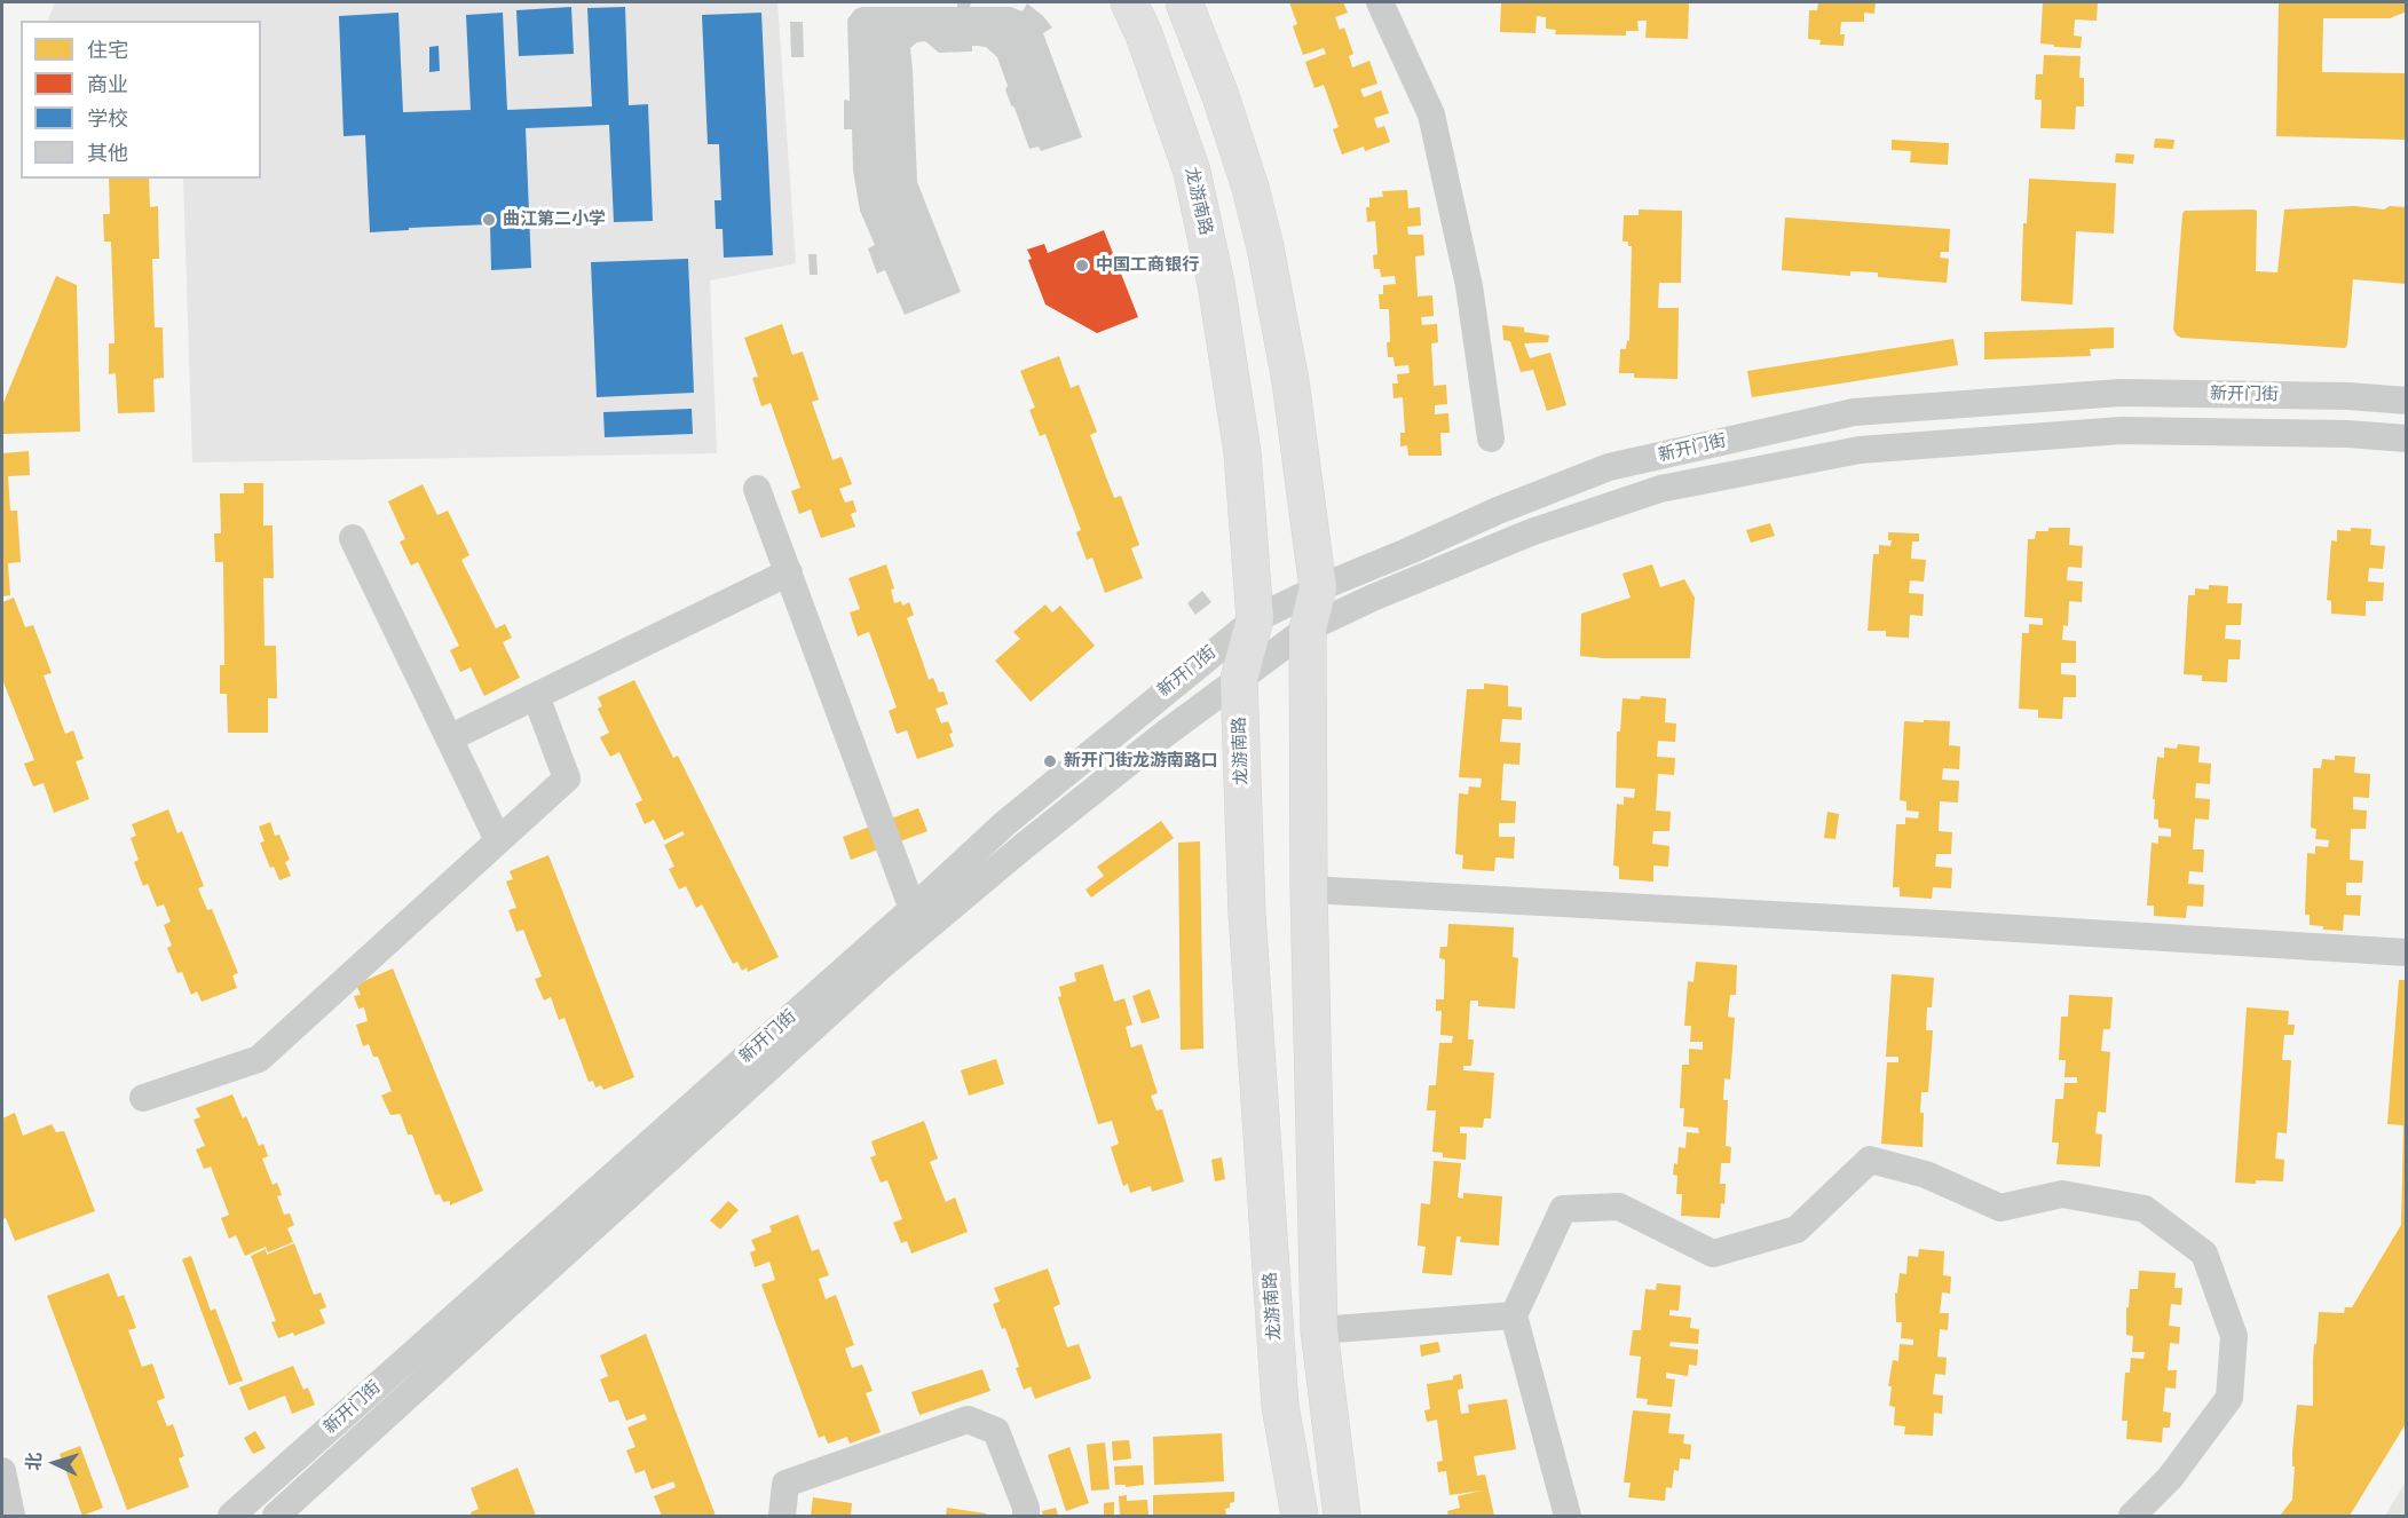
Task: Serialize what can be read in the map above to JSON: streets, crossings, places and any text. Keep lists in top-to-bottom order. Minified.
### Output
{"streets":{"main road":["龙游南路"],"street":["新开门街"]},"crossings":[["龙游南路","新开门街"]],"places":["曲江第二小学","中国工商银行","新开门街龙游南路口"],"legend":["住宅","商业","学校","其他"],"north":"left"}
